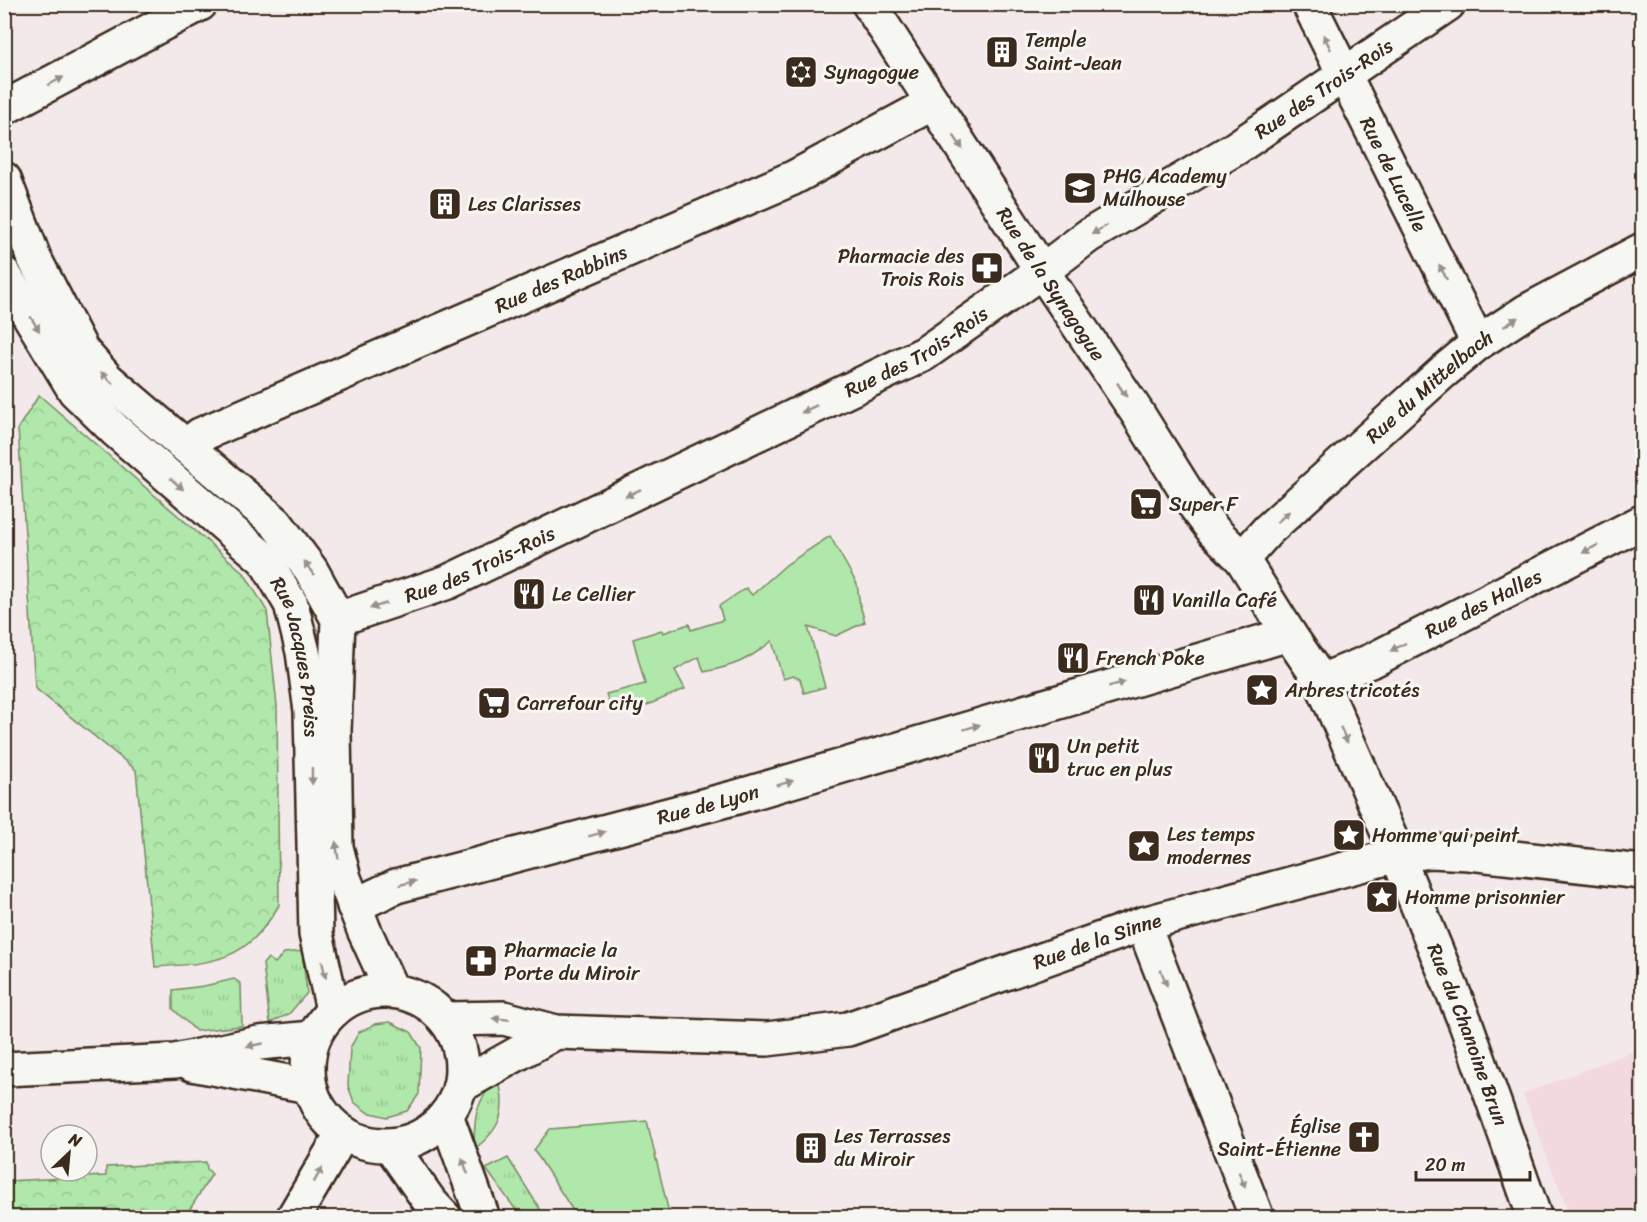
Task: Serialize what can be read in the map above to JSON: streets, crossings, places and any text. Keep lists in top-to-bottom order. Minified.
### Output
{"streets":{"street":["Rue des Trois-Rois","Rue de Lucelle","Rue des Rabbins","Rue de la Synagogue","Rue du Mittelbach","Rue des Halles","Rue Jacques Preiss","Rue de Lyon","Rue de la Sinne","Rue du Chanoine Brun"]},"crossings":[["Rue des Trois-Rois","Rue de Lucelle"],["Rue des Trois-Rois","Rue de la Synagogue"],["Rue des Trois-Rois","Rue Jacques Preiss"],["Rue de Lucelle","Rue du Mittelbach"],["Rue des Rabbins","Rue de la Synagogue"],["Rue des Rabbins","Rue Jacques Preiss"],["Rue de la Synagogue","Rue du Mittelbach"],["Rue de la Synagogue","Rue des Halles"],["Rue de la Synagogue","Rue de Lyon"],["Rue de la Synagogue","Rue du Chanoine Brun"],["Rue des Halles","Rue du Chanoine Brun"],["Rue Jacques Preiss","Rue de Lyon"],["Rue Jacques Preiss","Rue de la Sinne"],["Rue de la Sinne","Rue du Chanoine Brun"]],"one_way":["Rue des Trois-Rois","Rue de Lucelle","Rue de la Synagogue","Rue du Mittelbach","Rue des Halles","Rue de Lyon"],"places":{"building":["Temple Saint-Jean","Les Clarisses","Les Terrasses du Miroir"],"synagogue":["Synagogue"],"school or university":["PHG Academy Mulhouse"],"pharmacy":["Pharmacie des Trois Rois","Pharmacie la Porte du Miroir"],"supermarket":["Super F","Carrefour city"],"restaurant":["Le Cellier","Vanilla Café","French Poke","Un petit truc en plus"],"place":["Arbres tricotés","Homme qui peint","Les temps modernes","Homme prisonnier"],"church":["Église Saint-Étienne"]},"scale_bar":"20 m","north":"top right"}
